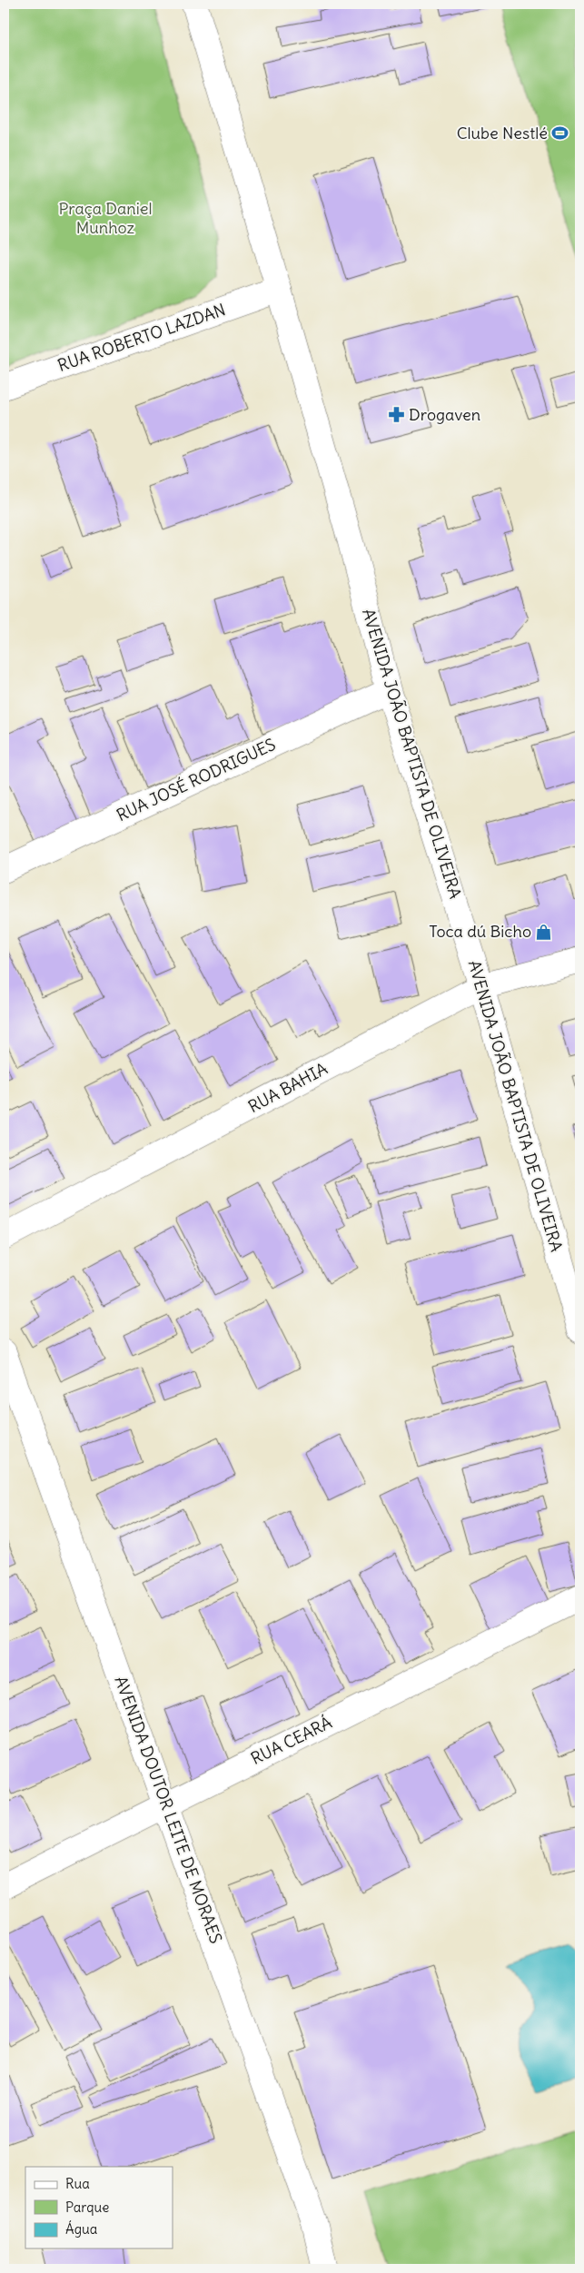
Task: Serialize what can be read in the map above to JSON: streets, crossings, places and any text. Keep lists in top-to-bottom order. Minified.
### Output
{"streets":{"street":["RUA ROBERTO LAZDAN","AVENIDA JOÃO BAPTISTA DE OLIVEIRA","RUA JOSÉ RODRIGUES","RUA BAHIA","RUA CEARÁ","AVENIDA DOUTOR LEITE DE MORAES"]},"crossings":[["RUA ROBERTO LAZDAN","AVENIDA JOÃO BAPTISTA DE OLIVEIRA"],["AVENIDA JOÃO BAPTISTA DE OLIVEIRA","RUA JOSÉ RODRIGUES"],["AVENIDA JOÃO BAPTISTA DE OLIVEIRA","RUA BAHIA"],["RUA CEARÁ","AVENIDA DOUTOR LEITE DE MORAES"]],"parks":["Praça Daniel Munhoz"],"places":{"sports":["Clube Nestlé"],"pharmacy":["Drogaven"],"shop":["Toca dú Bicho"]},"legend":["Rua","Parque","Água"]}
